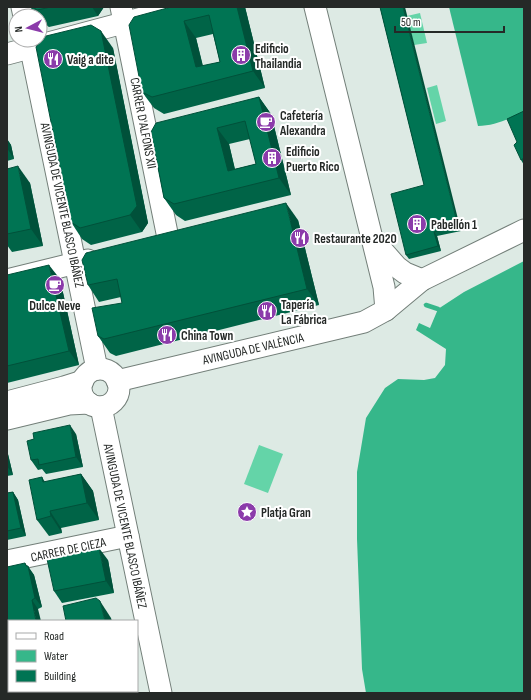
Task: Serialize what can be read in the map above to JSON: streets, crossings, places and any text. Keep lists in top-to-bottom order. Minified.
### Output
{"streets":{"street":["CARRER D'ALFONS XII","AVINGUDA DE VICENTE BLASCO IBÁÑEZ","AVINGUDA DE VALÈNCIA","CARRER DE CIEZA"]},"crossings":[["AVINGUDA DE VICENTE BLASCO IBÁÑEZ","AVINGUDA DE VALÈNCIA"],["AVINGUDA DE VICENTE BLASCO IBÁÑEZ","CARRER DE CIEZA"]],"places":{"building":["Edificio Thailandia","Edificio Puerto Rico","Pabellón 1"],"restaurant":["Vaig a dite","Restaurante 2020","Tapería La Fábrica","China Town"],"cafe":["Cafetería Alexandra","Dulce Neve"],"place":["Platja Gran"]},"legend":["Road","Water","Building"],"scale_bar":"50 m","north":"left"}
